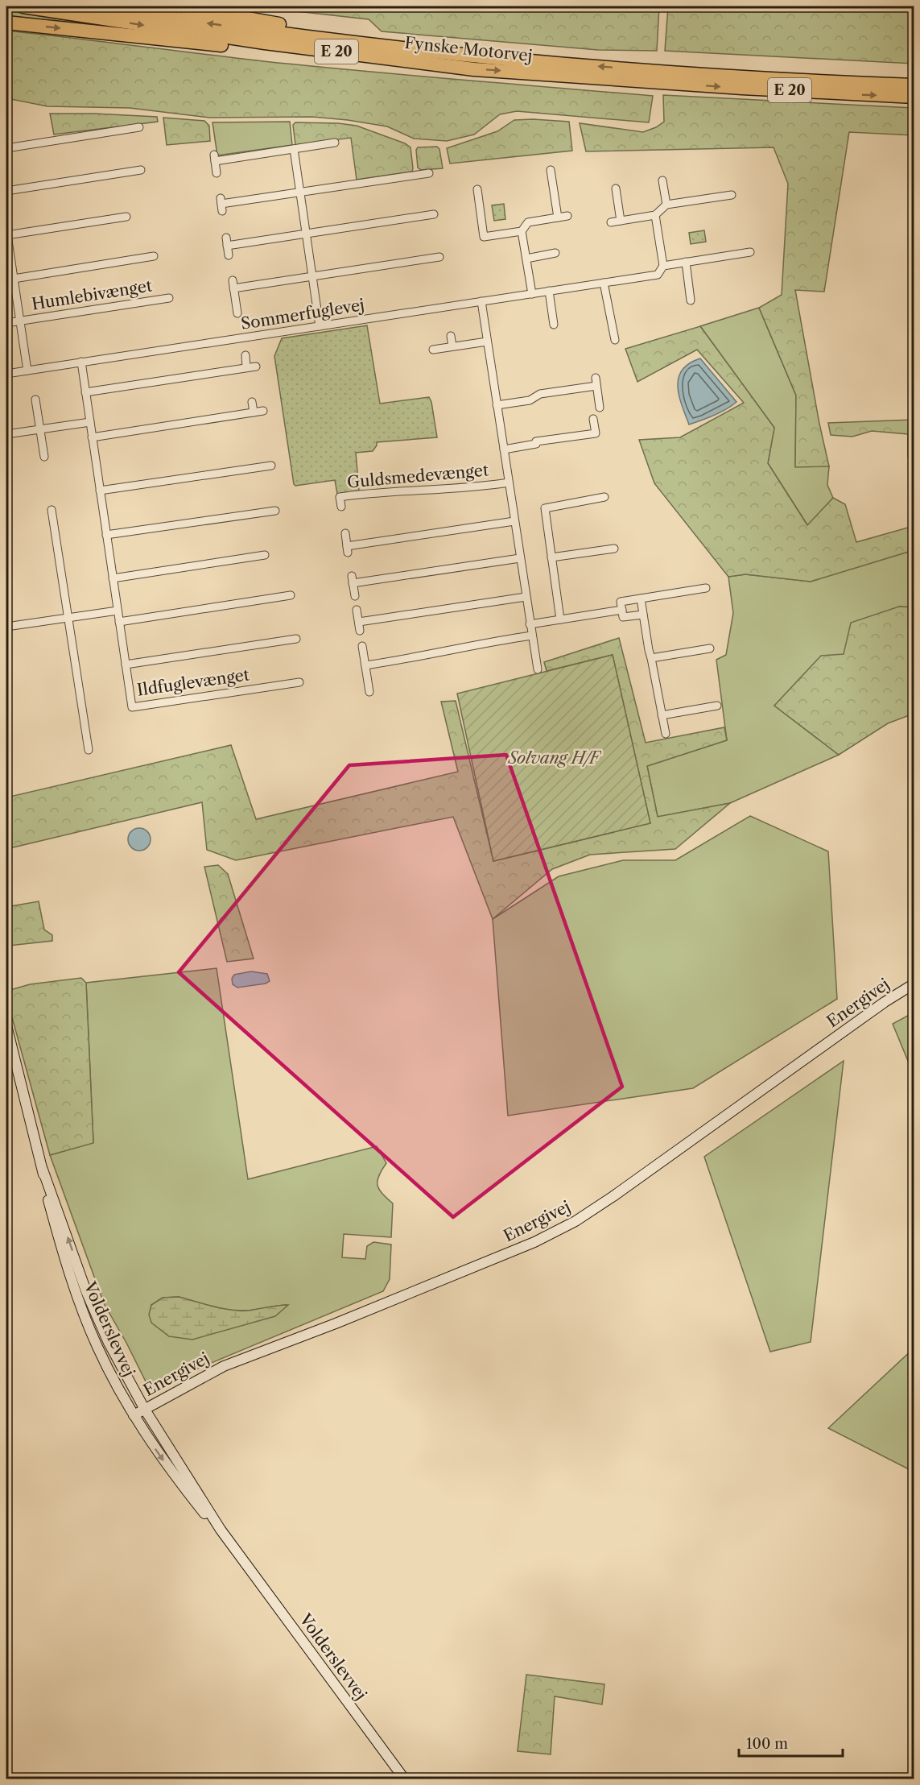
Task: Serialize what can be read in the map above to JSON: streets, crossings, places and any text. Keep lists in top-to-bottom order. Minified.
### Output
{"streets":{"highway":["Fynske Motorvej","E 20"],"street":["Humlebivænget","Sommerfuglevej","Guldsmedevænget","Ildfuglevænget","Energivej","Volderslevvej"]},"crossings":[["Fynske Motorvej","E 20"],["Humlebivænget","Sommerfuglevej"],["Sommerfuglevej","Guldsmedevænget"],["Sommerfuglevej","Ildfuglevænget"],["Energivej","Volderslevvej"]],"parks":["Solvang H/F"],"scale_bar":"100 m"}
